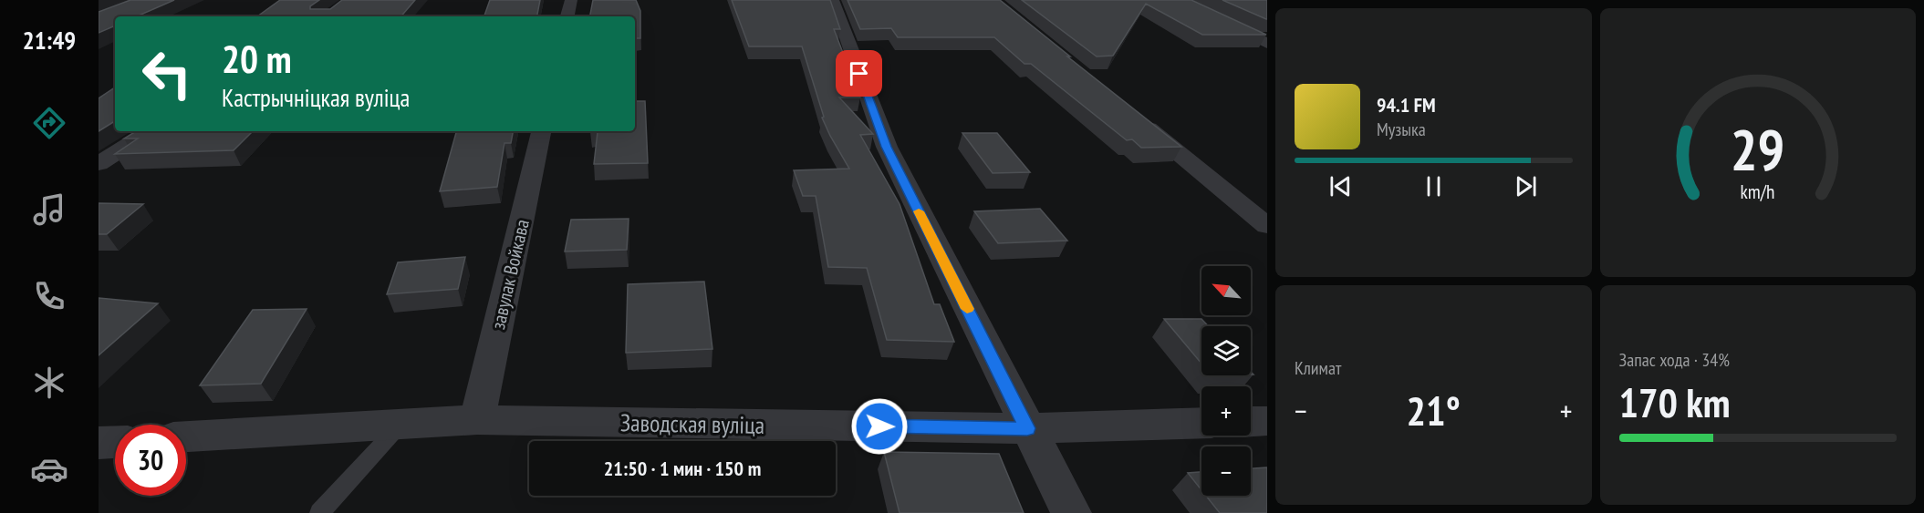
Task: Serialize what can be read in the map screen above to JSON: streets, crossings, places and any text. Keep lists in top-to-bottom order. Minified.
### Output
{"streets":{"street":["завулак Войкава","Заводская вуліца"]},"crossings":[["завулак Войкава","Заводская вуліца"]],"north":"top left","page":{"tabs":"21:49","turn":["20 m","Кастрычніцкая вуліца"],"song":["94.1 FM","Музыка"],"map_buttons":["+","−"],"tile":["Климат",["Запас хода · 34%","170 km"]],"heat":["−","21°","+"],"limit":"30","trip":"21:50 · 1 мин · 150 m","gauge":["29","km/h"]}}
